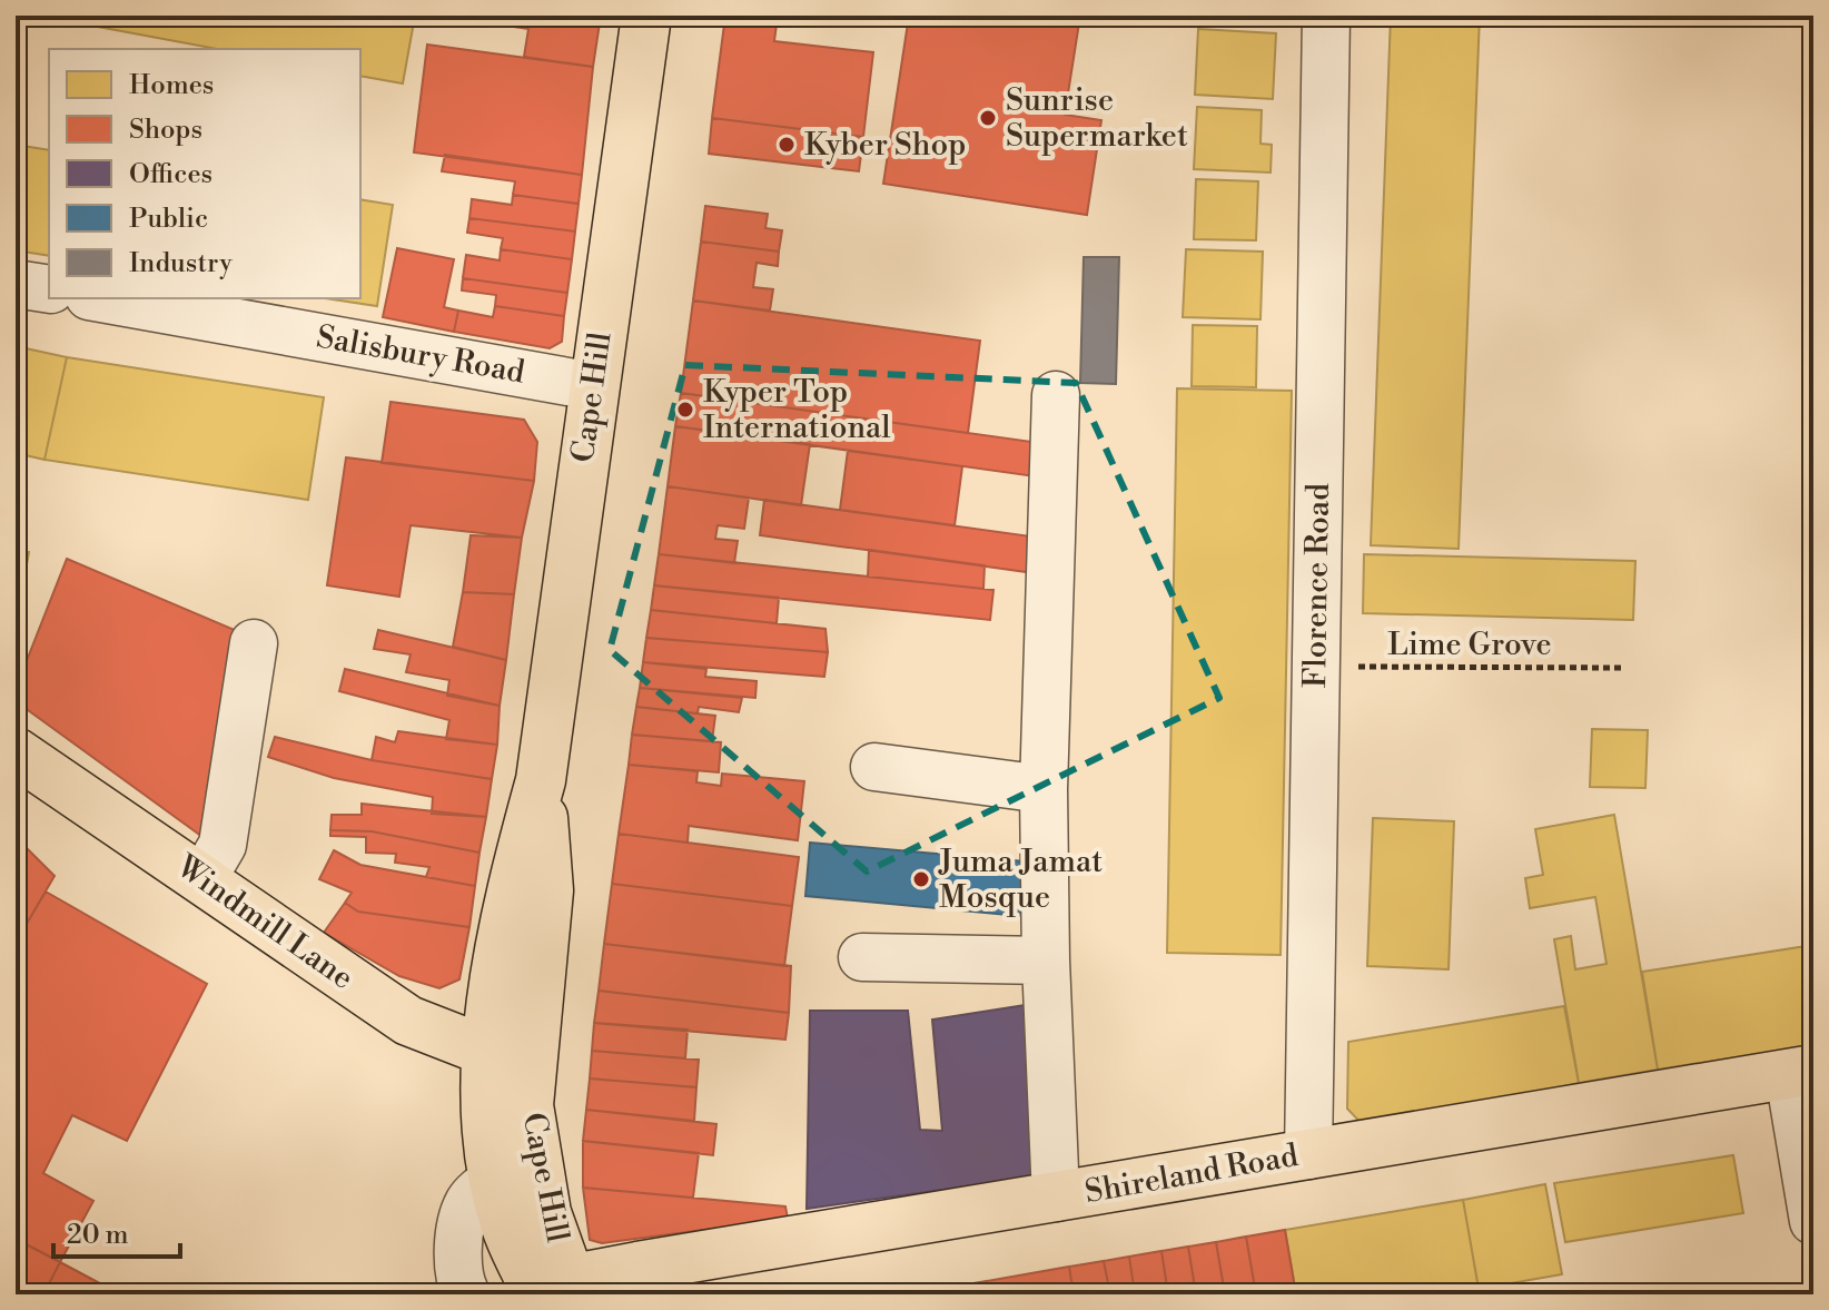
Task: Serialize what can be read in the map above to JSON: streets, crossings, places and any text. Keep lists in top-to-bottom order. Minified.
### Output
{"streets":{"main road":["Cape Hill","Windmill Lane","Shireland Road"],"street":["Salisbury Road","Florence Road"],"path":["Lime Grove"]},"crossings":[["Salisbury Road","Cape Hill"],["Cape Hill","Windmill Lane"],["Cape Hill","Shireland Road"],["Florence Road","Lime Grove"],["Florence Road","Shireland Road"]],"places":["Sunrise Supermarket","Kyber Shop","Kyper Top International","Juma Jamat Mosque"],"legend":["Homes","Shops","Offices","Public","Industry"],"scale_bar":"20 m"}
